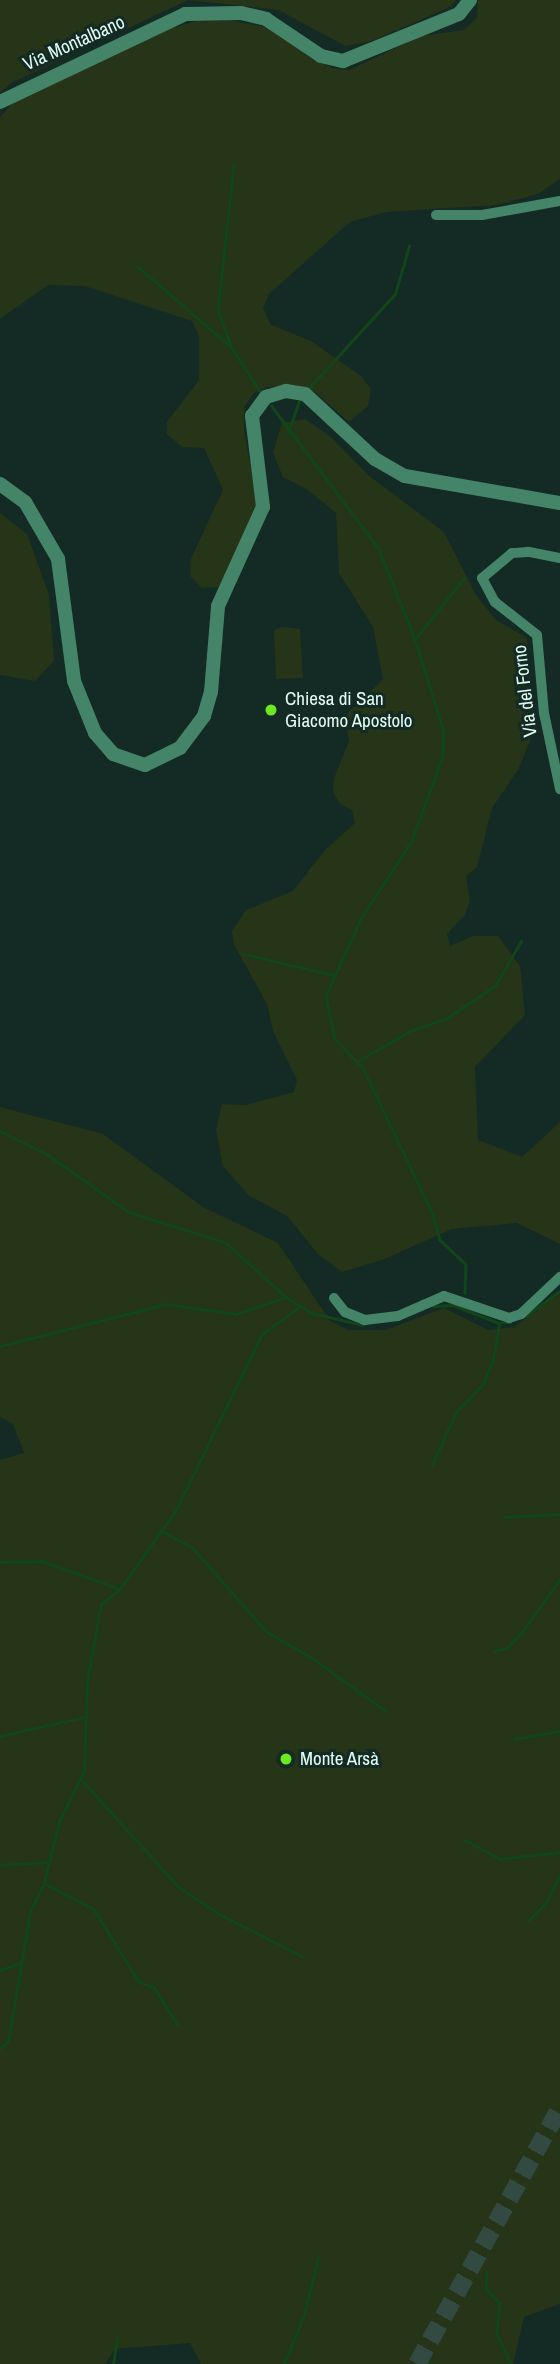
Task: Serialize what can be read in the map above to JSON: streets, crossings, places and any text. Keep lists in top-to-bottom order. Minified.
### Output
{"streets":{"street":["Via Montalbano","Via del Forno"]},"places":["Chiesa di San Giacomo Apostolo","Monte Arsà"]}
